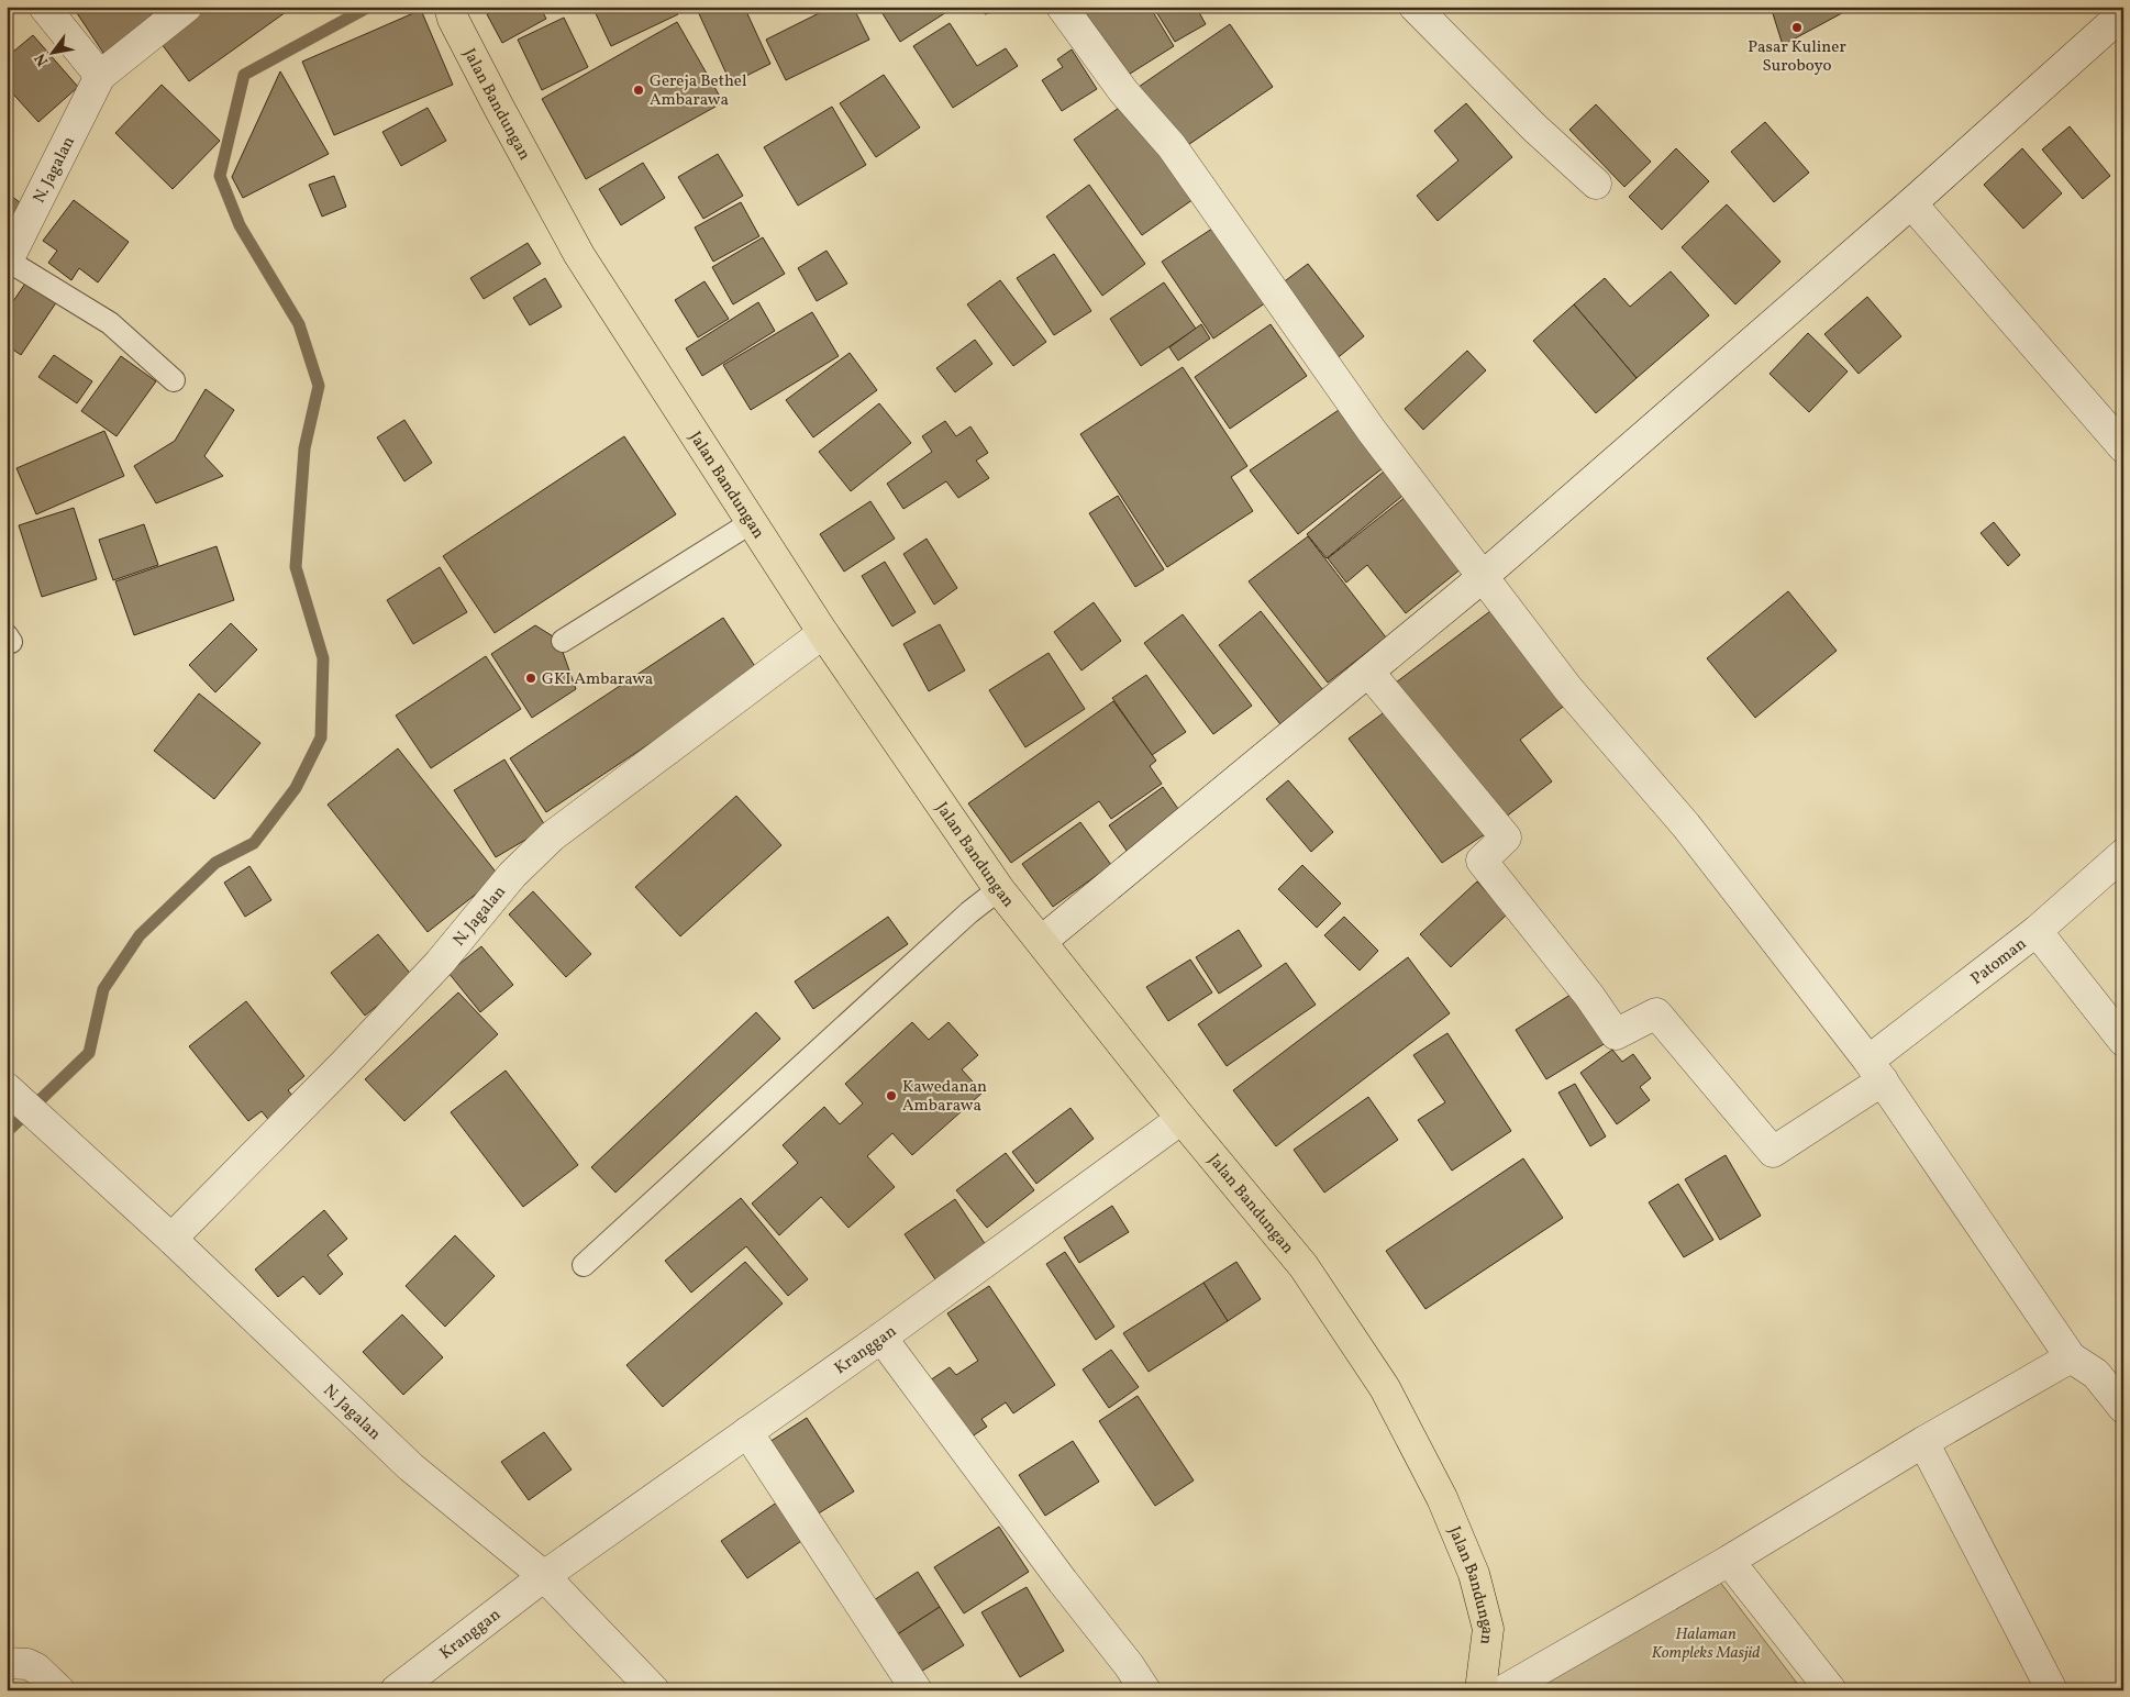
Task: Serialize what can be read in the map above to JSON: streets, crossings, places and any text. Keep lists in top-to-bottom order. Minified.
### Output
{"streets":{"main road":["Jalan Bandungan"],"street":["N. Jagalan","Patoman","Kranggan"]},"crossings":[["Jalan Bandungan","N. Jagalan"],["Jalan Bandungan","Kranggan"],["N. Jagalan","Kranggan"]],"parks":["Halaman Kompleks Masjid"],"places":["Pasar Kuliner Suroboyo","Gereja Bethel Ambarawa","GKI Ambarawa","Kawedanan Ambarawa"],"north":"bottom left"}
